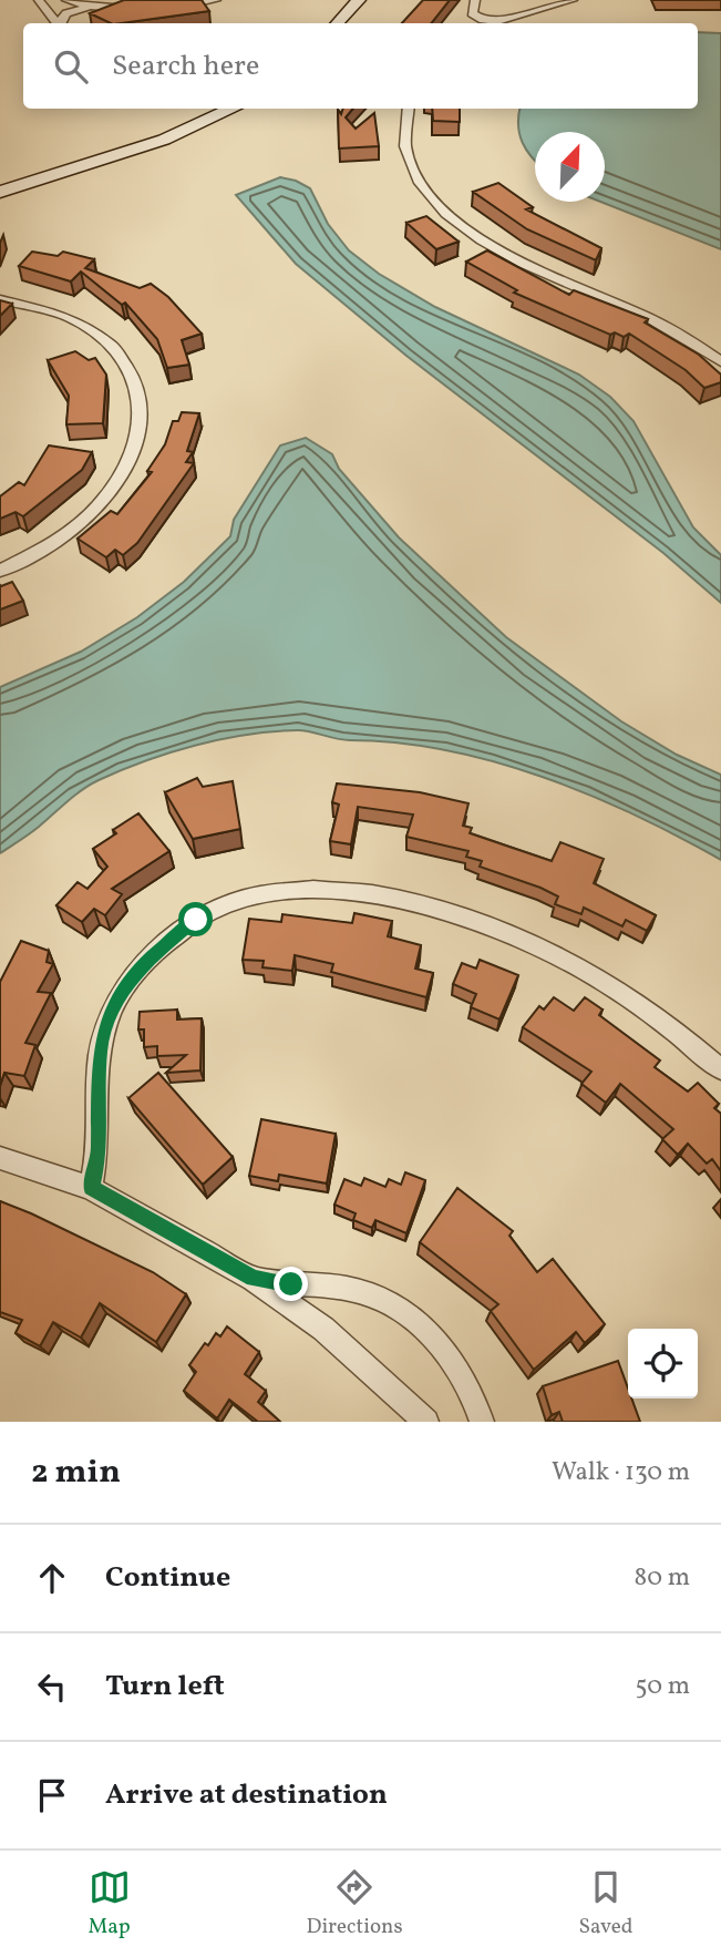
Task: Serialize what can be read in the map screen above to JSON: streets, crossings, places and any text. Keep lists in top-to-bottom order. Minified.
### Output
{"north":"top right","page":{"search":"Search here","heading":["2 min","Walk · 130 m"],"list":[["Continue","80 m"],["Turn left","50 m"],"Arrive at destination"],"nav":["Map","Directions","Saved"]}}
